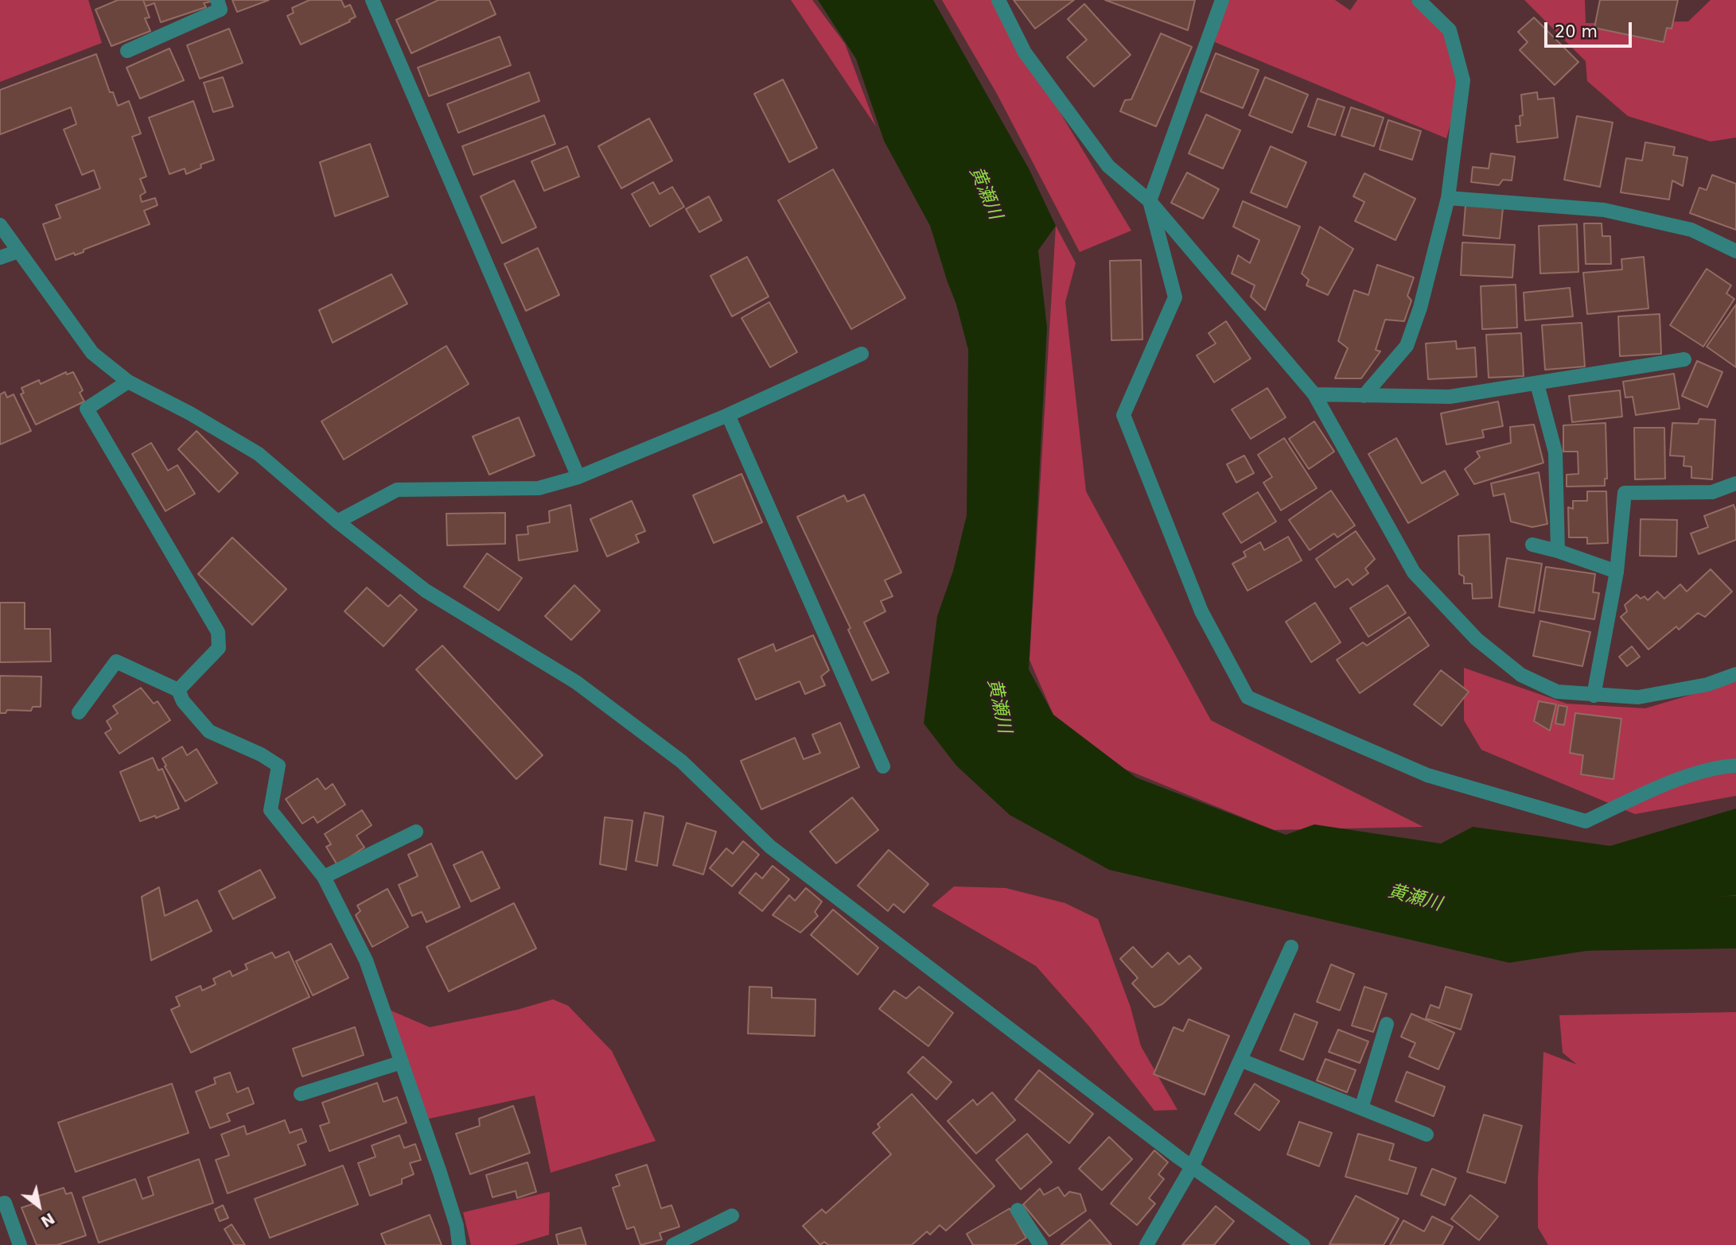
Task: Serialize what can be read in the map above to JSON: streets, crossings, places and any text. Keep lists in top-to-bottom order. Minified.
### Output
{"water":["黄瀬川"],"scale_bar":"20 m","north":"bottom right"}
